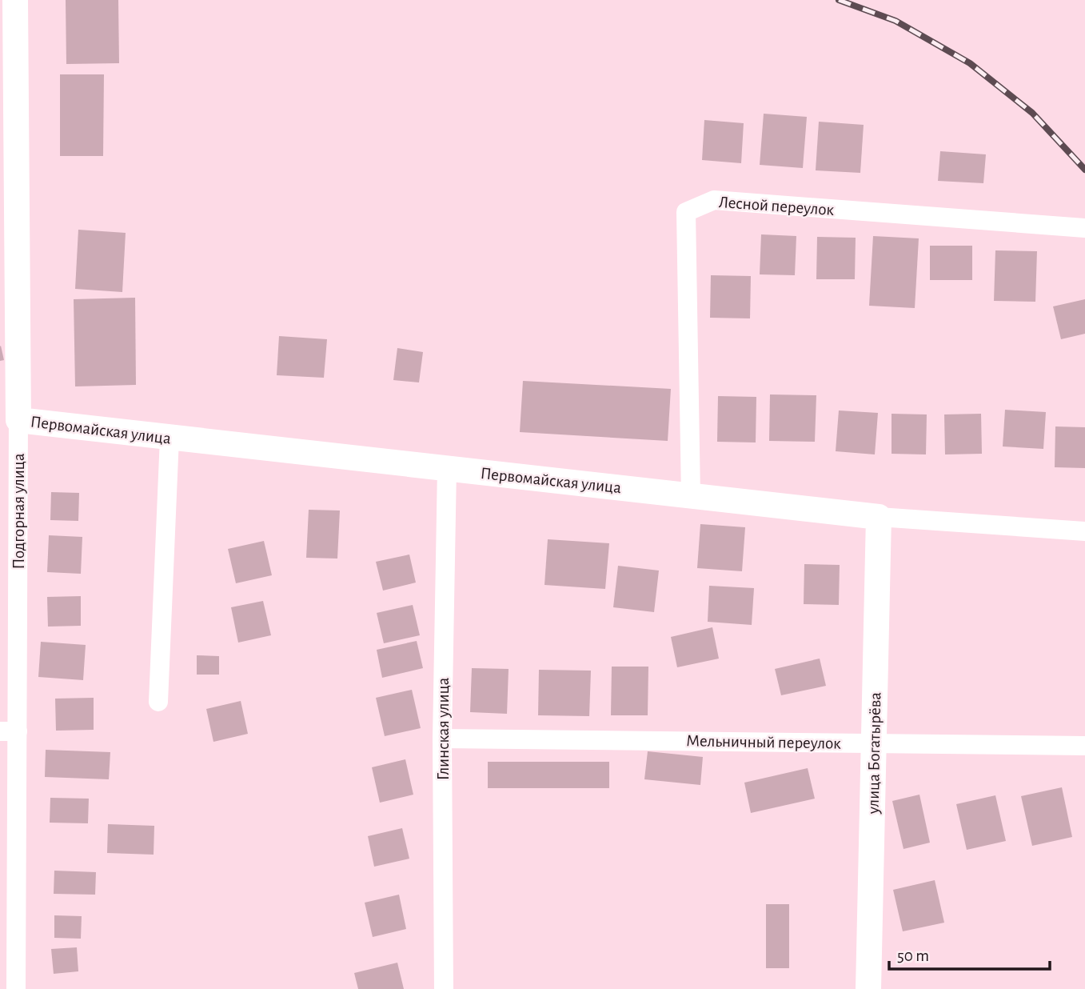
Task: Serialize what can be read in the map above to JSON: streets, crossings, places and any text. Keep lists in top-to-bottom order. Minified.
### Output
{"streets":{"street":["Лесной переулок","Первомайская улица","Подгорная улица","Глинская улица","Мельничный переулок","улица Богатырёва"]},"crossings":[["Лесной переулок","Первомайская улица"],["Первомайская улица","Подгорная улица"],["Первомайская улица","Глинская улица"],["Первомайская улица","улица Богатырёва"],["Глинская улица","Мельничный переулок"],["Мельничный переулок","улица Богатырёва"]],"scale_bar":"50 m"}
